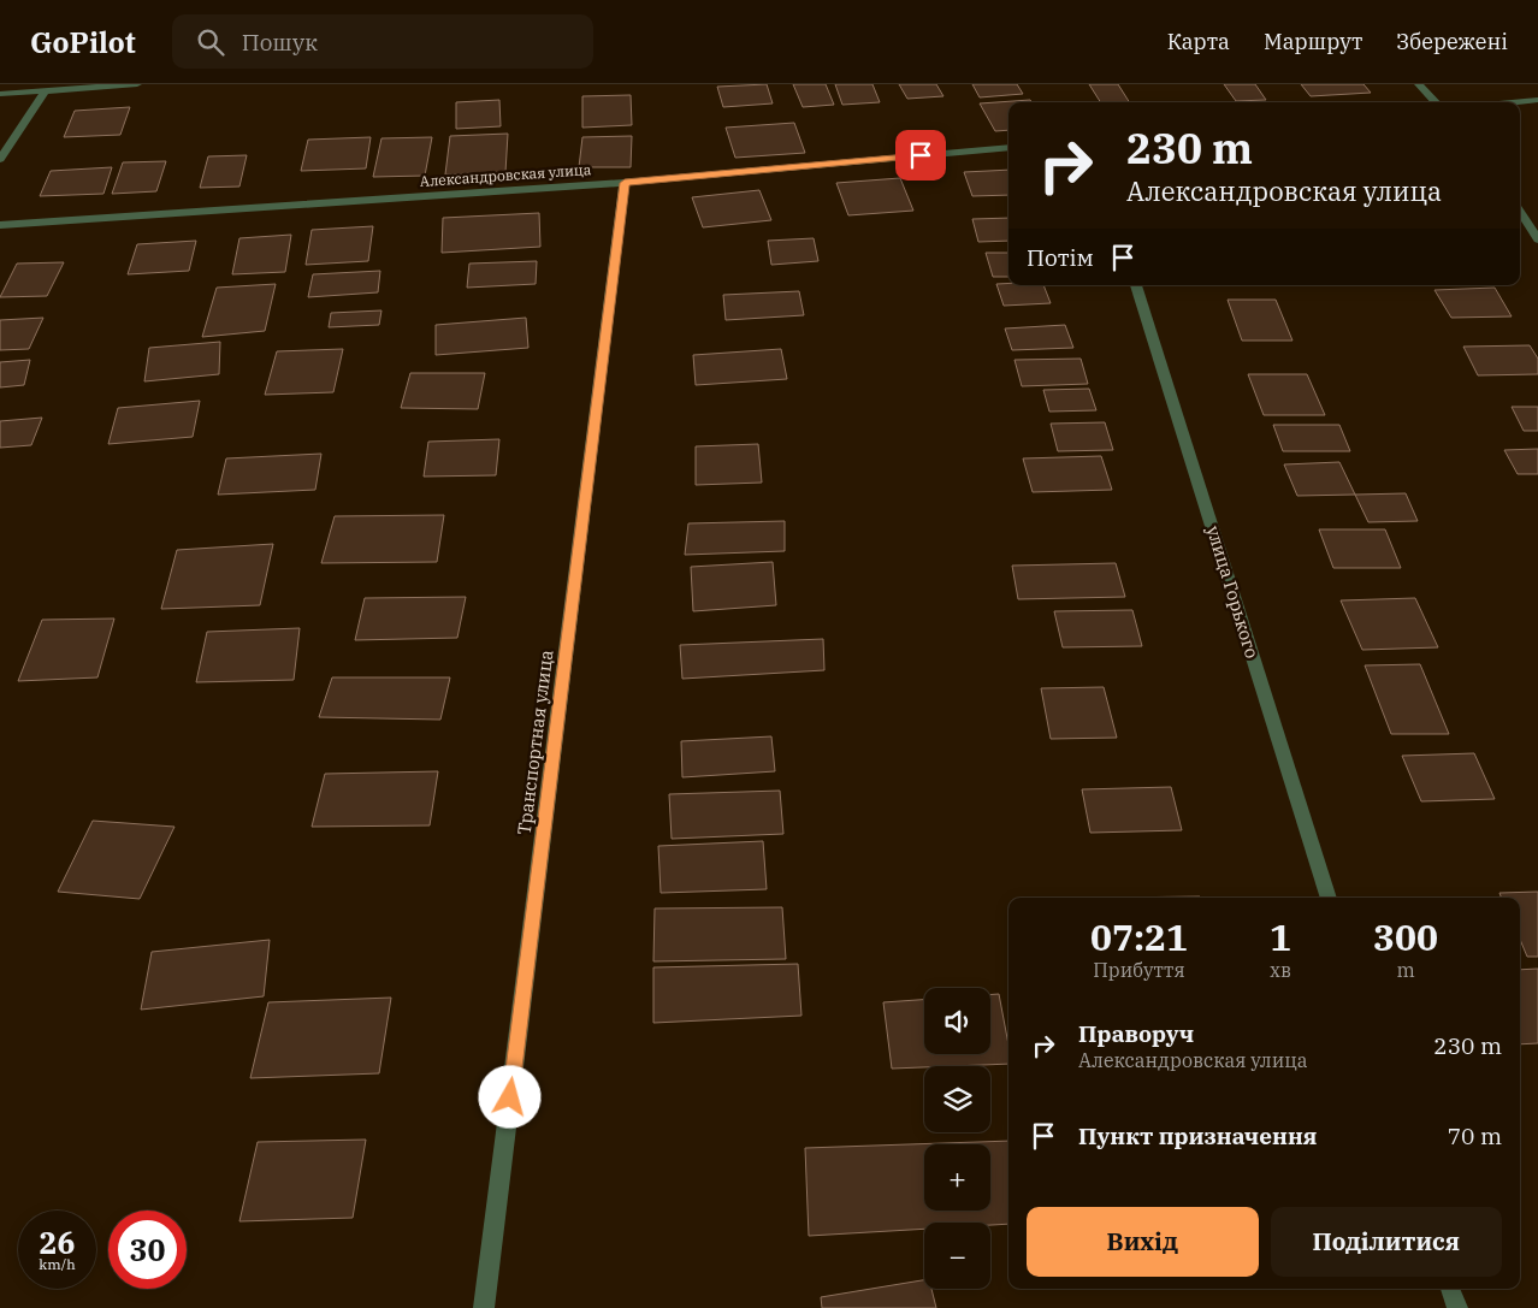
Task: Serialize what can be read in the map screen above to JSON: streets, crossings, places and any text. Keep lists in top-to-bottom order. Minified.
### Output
{"streets":{"street":["Александровская улица","улица Горького","Транспортная улица"]},"crossings":[["Александровская улица","Транспортная улица"]],"page":{"header":"GoPilot","search":"Пошук","nav":["Карта","Маршрут","Збережені"],"turn":["230 m","Александровская улица"],"then":"Потім","eta":["07:21","Прибуття","1","хв","300","m"],"map_buttons":["+","−"],"list":[{"name":"Праворуч","note":"Александровская улица","value":"230 m"},{"name":"Пункт призначення","value":"70 m"}],"buttons":["Вихід","Поділитися"],"speed":"26 km/h","limit":"30"}}
